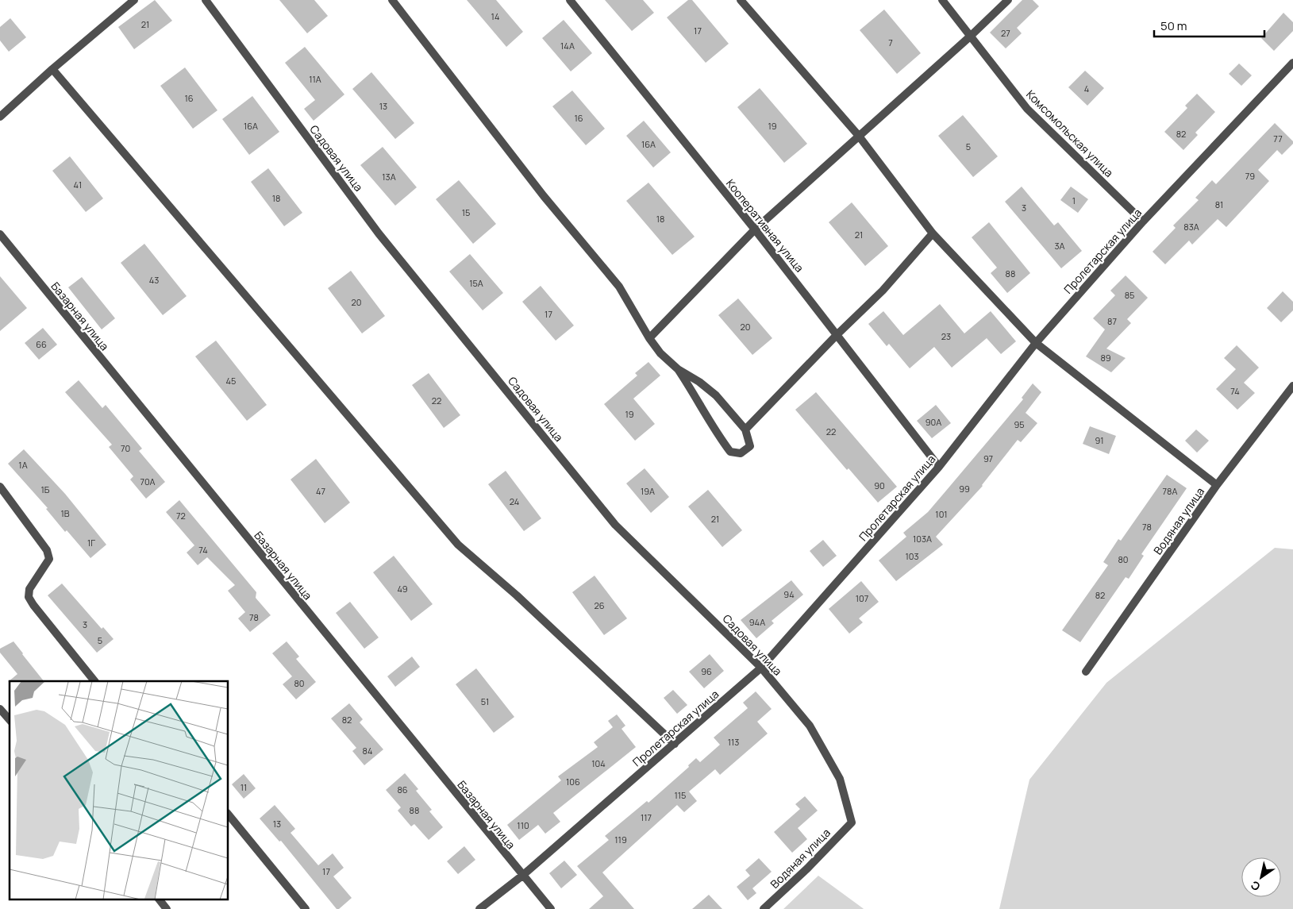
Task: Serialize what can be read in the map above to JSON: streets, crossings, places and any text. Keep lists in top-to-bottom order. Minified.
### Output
{"streets":{"street":["Комсомольская улица","Садовая улица","Кооперативная улица","Пролетарская улица","Базарная улица","Водяная улица"]},"crossings":[["Комсомольская улица","Пролетарская улица"],["Садовая улица","Пролетарская улица"],["Садовая улица","Водяная улица"],["Кооперативная улица","Пролетарская улица"],["Пролетарская улица","Базарная улица"]],"house_numbers":["14","21","17","27","7","14А","11А","4","16","13","16","16А","19","82","77","16А","5","79","13А","41","18","1","81","3","15","18","83А","21","3А","88","43","15А","85","20","17","87","20","23","66","89","45","74","22","19","90А","95","22","91","70","97","1А","70А","90","99","1Б","47","19А","78А","24","1В","101","72","21","78","103А","1Г","74","103","80","49","94","82","107","26","78","94А","3","5","96","80","51","82","113","84","104","106","11","86","115","88","117","13","110","119","17"],"scale_bar":"50 m","north":"bottom left"}
